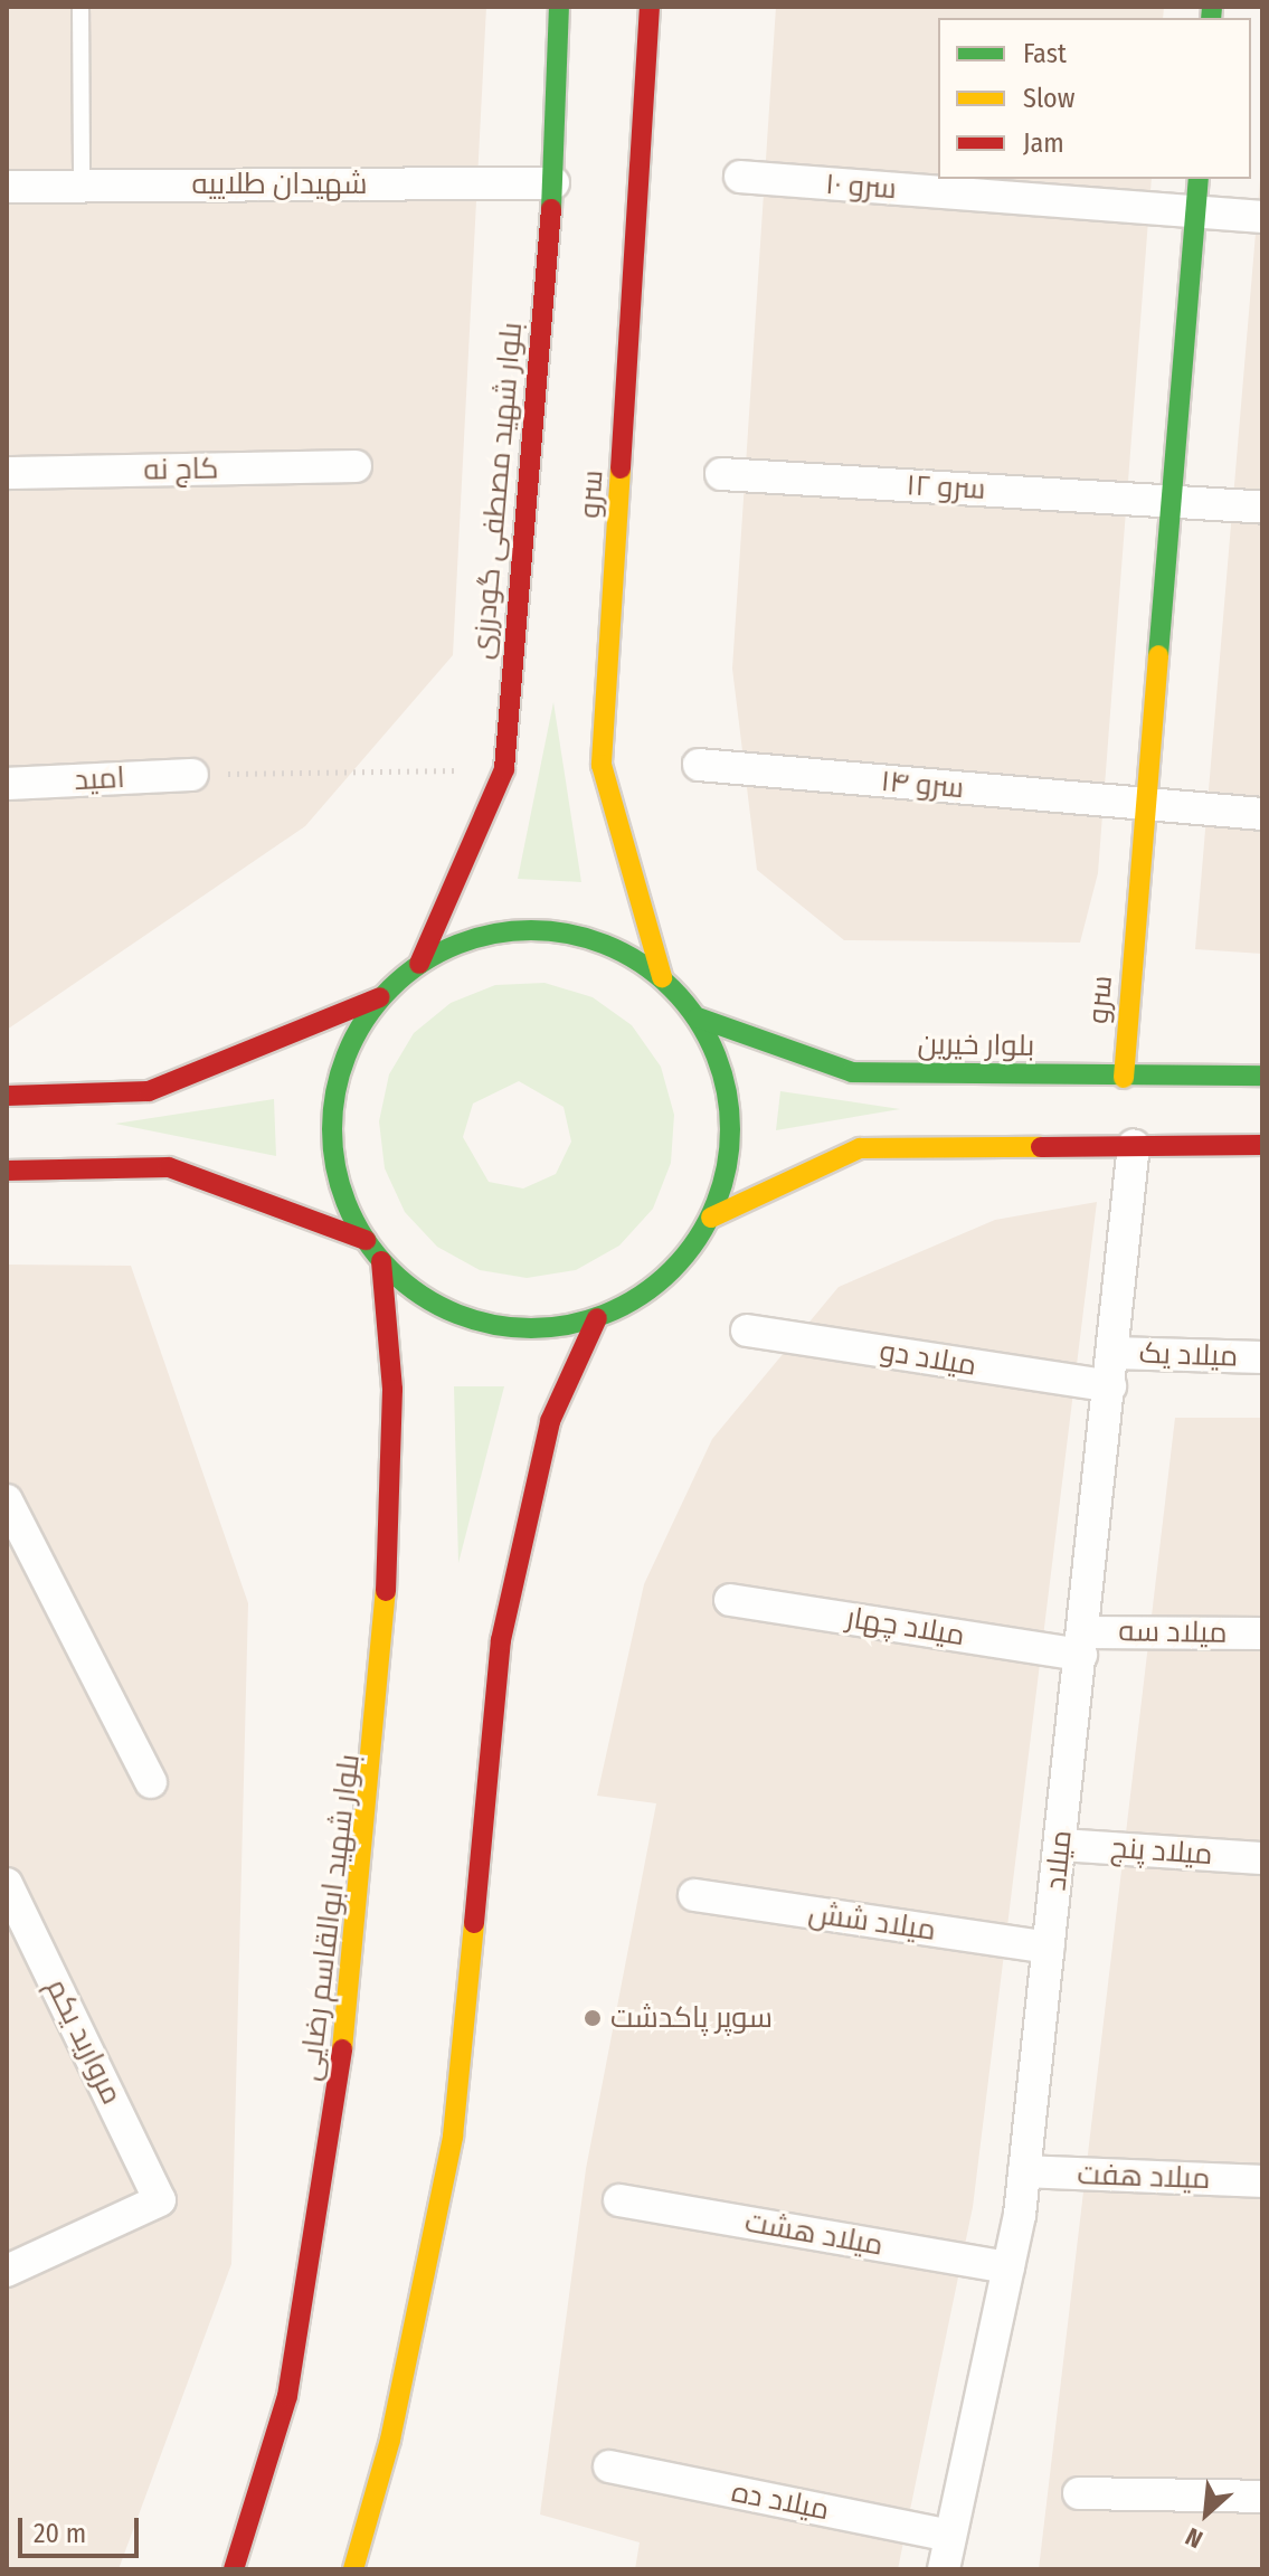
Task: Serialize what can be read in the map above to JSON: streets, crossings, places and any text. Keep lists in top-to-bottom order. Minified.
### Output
{"streets":{"main road":["بلوار شهید مصطفی گودرزی","سرو","بلوار خیرین","بلوار شهید ابوالقاسم رضایی"],"street":["شهیدان طلاییه","سرو ۱۰","کاج نه","سرو ۱۲","امید","سرو ۱۴","میلاد یک","میلاد دو","میلاد چهار","میلاد سه","میلاد پنج","میلاد","میلاد شش","مروارید یکم","میلاد هفت","میلاد هشت","میلاد ده"]},"crossings":[["شهیدان طلاییه","بلوار شهید مصطفی گودرزی"],["سرو ۱۰","سرو"],["سرو ۱۲","سرو"],["سرو","سرو ۱۴"],["سرو","بلوار خیرین"],["میلاد یک","میلاد"],["میلاد دو","میلاد"],["میلاد چهار","میلاد سه"],["میلاد چهار","میلاد"],["میلاد سه","میلاد"],["میلاد پنج","میلاد"],["میلاد","میلاد شش"],["میلاد","میلاد هفت"],["میلاد","میلاد هشت"],["میلاد","میلاد ده"]],"places":["سوپر پاکدشت"],"legend":["Fast","Slow","Jam"],"scale_bar":"20 m","north":"bottom left"}
